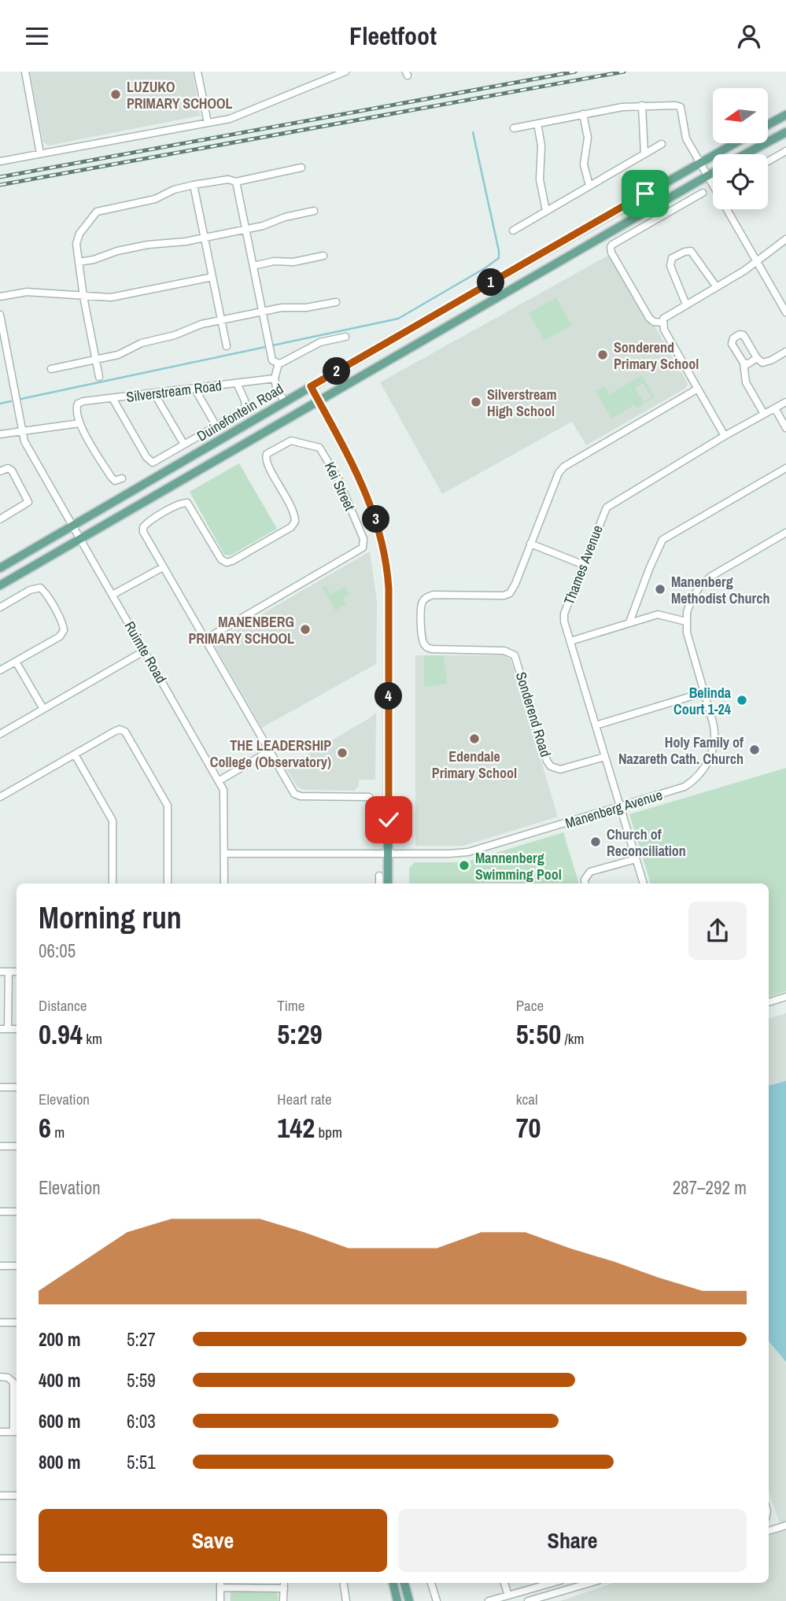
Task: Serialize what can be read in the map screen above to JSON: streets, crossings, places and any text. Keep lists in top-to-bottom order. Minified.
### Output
{"streets":{"main road":["Duinefontein Road"],"street":["Silverstream Road","Kei Street","Thames Avenue","Ruimte Road","Sonderend Road","Manenberg Avenue"]},"crossings":[["Duinefontein Road","Ruimte Road"],["Thames Avenue","Sonderend Road"],["Thames Avenue","Manenberg Avenue"],["Ruimte Road","Manenberg Avenue"]],"places":["LUZUKO PRIMARY SCHOOL","Sonderend Primary School","Silverstream High School","Manenberg Methodist Church","MANENBERG PRIMARY SCHOOL","Belinda Court 1-24","Edendale Primary School","Holy Family of Nazareth Cath. Church","THE LEADERSHIP College (Observatory)","Church of Reconciliation","Mannenberg Swimming Pool"],"north":"left","page":{"header":"Fleetfoot","pins":["1","2","3","4"],"heading":["Morning run","06:05"],"stats":[["Distance","0.94 km"],["Time","5:29"],["Pace","5:50 /km"],["Elevation","6 m"],["Heart rate","142 bpm"],["kcal","70"]],"chart":["Elevation","287–292 m"],"list":[{"name":"200 m","note":"5:27"},{"name":"400 m","note":"5:59"},{"name":"600 m","note":"6:03"},{"name":"800 m","note":"5:51"}],"buttons":["Save","Share"]}}
